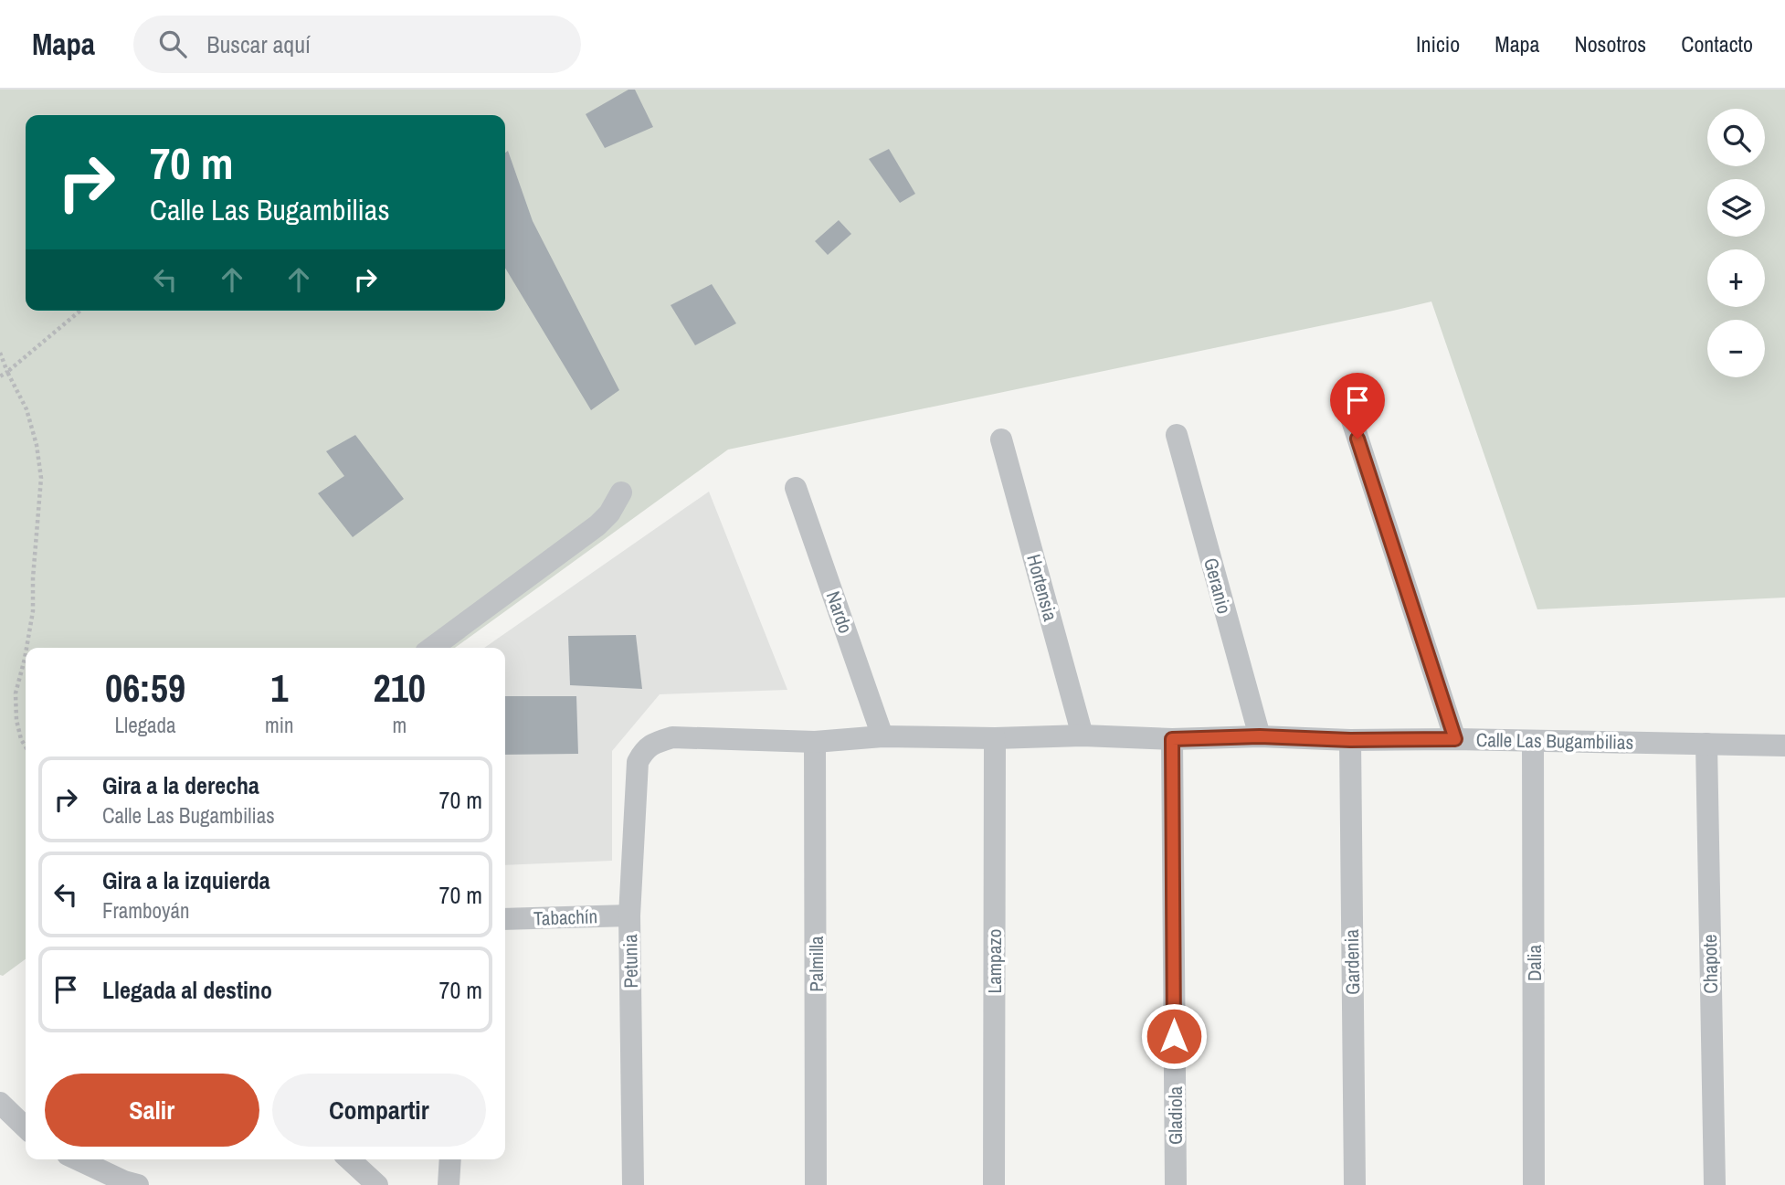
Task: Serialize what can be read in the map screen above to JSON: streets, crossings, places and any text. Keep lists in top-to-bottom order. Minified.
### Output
{"streets":{"street":["Geranio","Hortensia","Nardo","Calle Las Bugambilias","Tabachín","Petunia","Lampazo","Gardenia","Dalia","Palmilla","Chapote","Gladiola"]},"crossings":[["Geranio","Calle Las Bugambilias"],["Hortensia","Calle Las Bugambilias"],["Nardo","Calle Las Bugambilias"],["Calle Las Bugambilias","Petunia"],["Calle Las Bugambilias","Lampazo"],["Calle Las Bugambilias","Gardenia"],["Calle Las Bugambilias","Dalia"],["Calle Las Bugambilias","Palmilla"],["Calle Las Bugambilias","Chapote"],["Calle Las Bugambilias","Gladiola"],["Tabachín","Petunia"]],"page":{"header":"Mapa","search":"Buscar aquí","nav":["Inicio","Mapa","Nosotros","Contacto"],"map_buttons":["+","−"],"turn":["70 m","Calle Las Bugambilias"],"eta":["06:59","Llegada","1","min","210","m"],"list":[{"name":"Gira a la derecha","note":"Calle Las Bugambilias","value":"70 m"},{"name":"Gira a la izquierda","note":"Framboyán","value":"70 m"},{"name":"Llegada al destino","value":"70 m"}],"buttons":["Salir","Compartir"]}}
